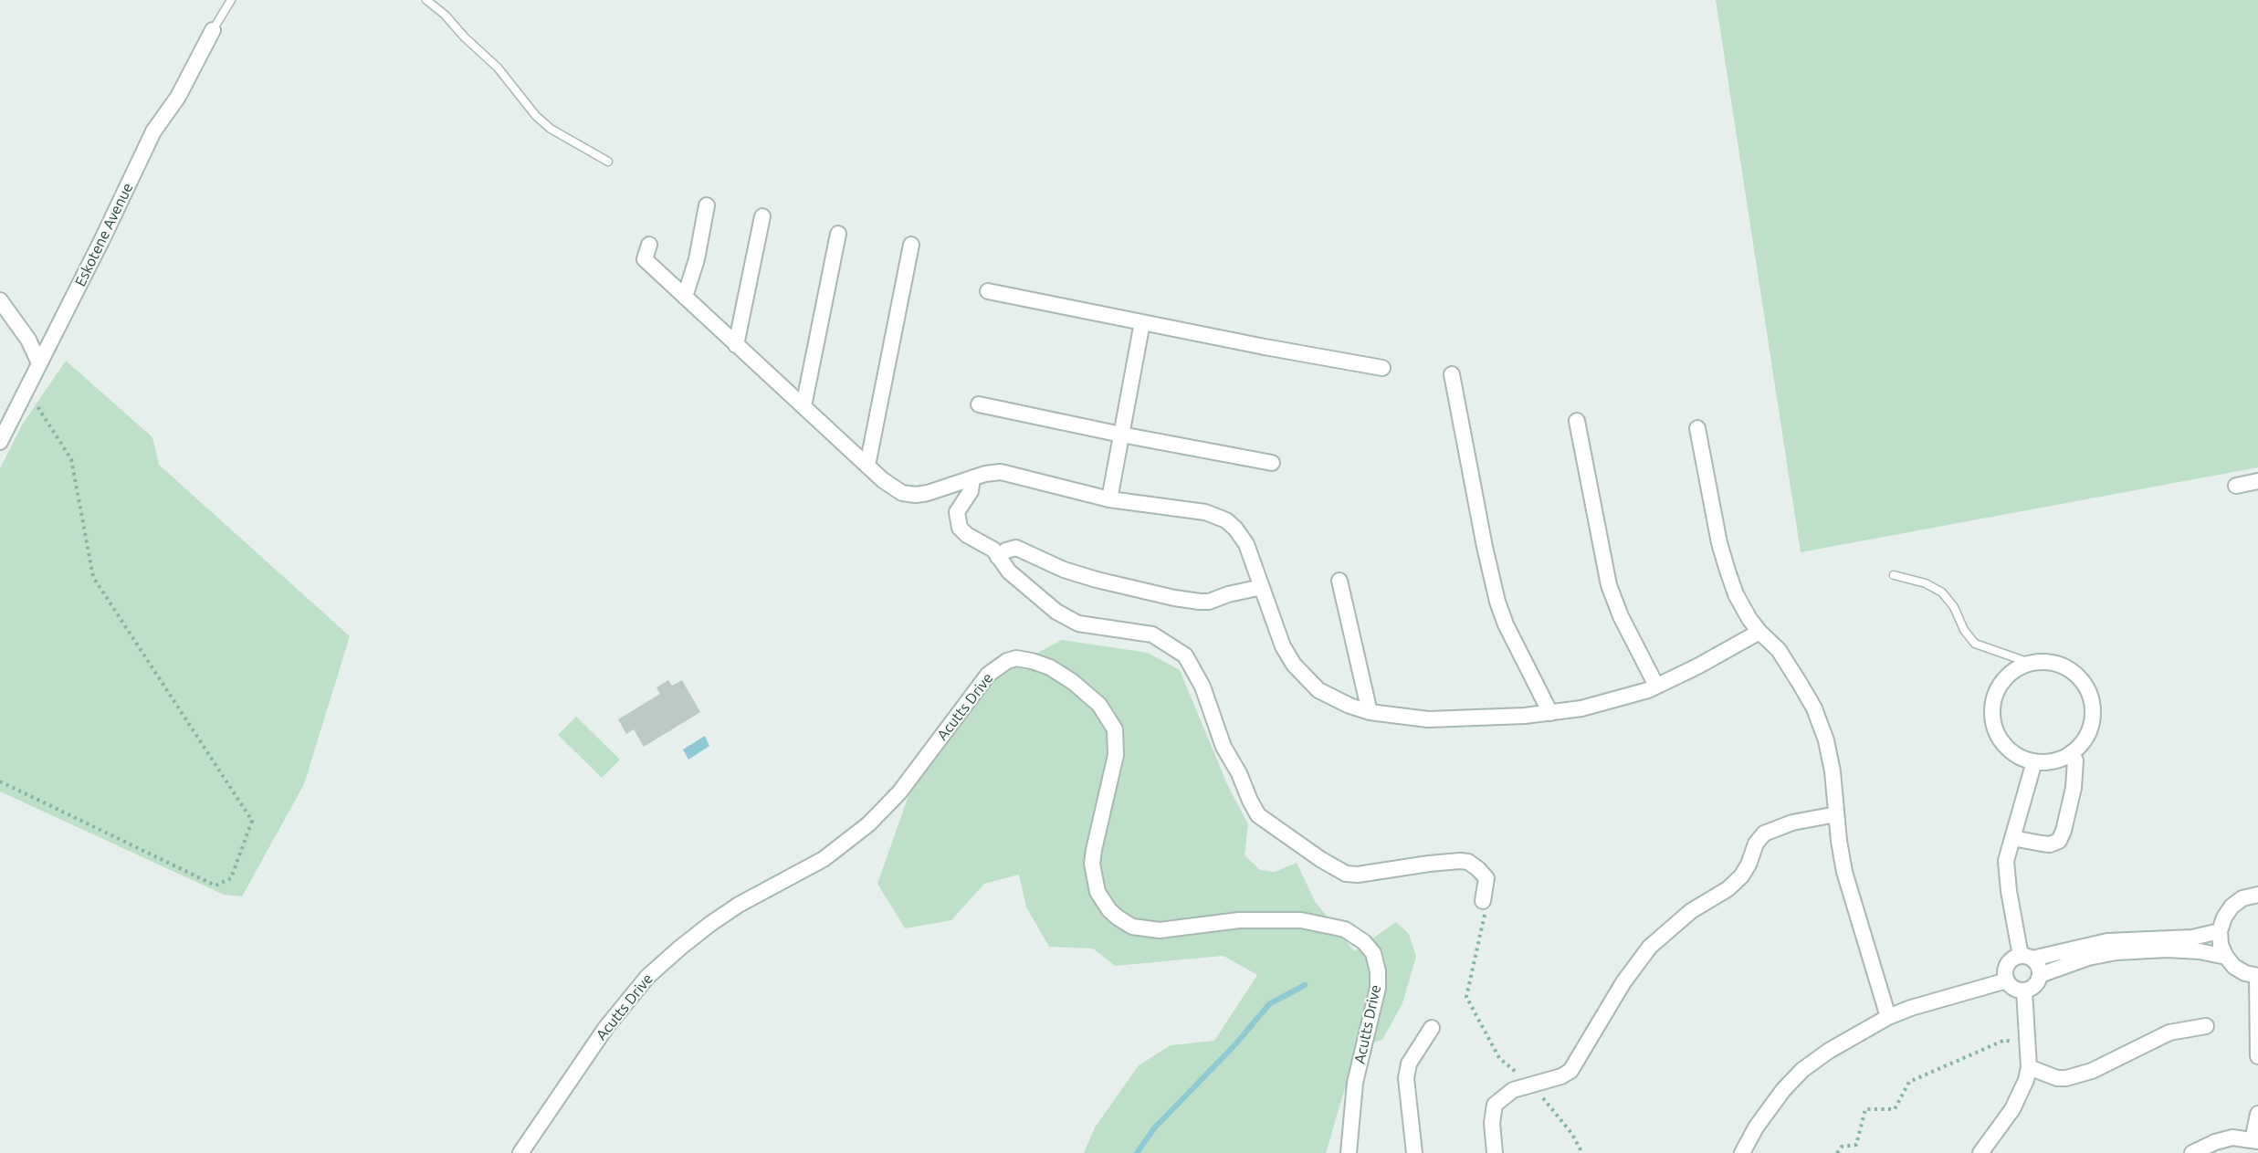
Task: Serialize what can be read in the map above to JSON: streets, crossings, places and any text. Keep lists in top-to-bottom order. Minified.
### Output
{"streets":{"street":["Eskotene Avenue","Acutts Drive"]}}
